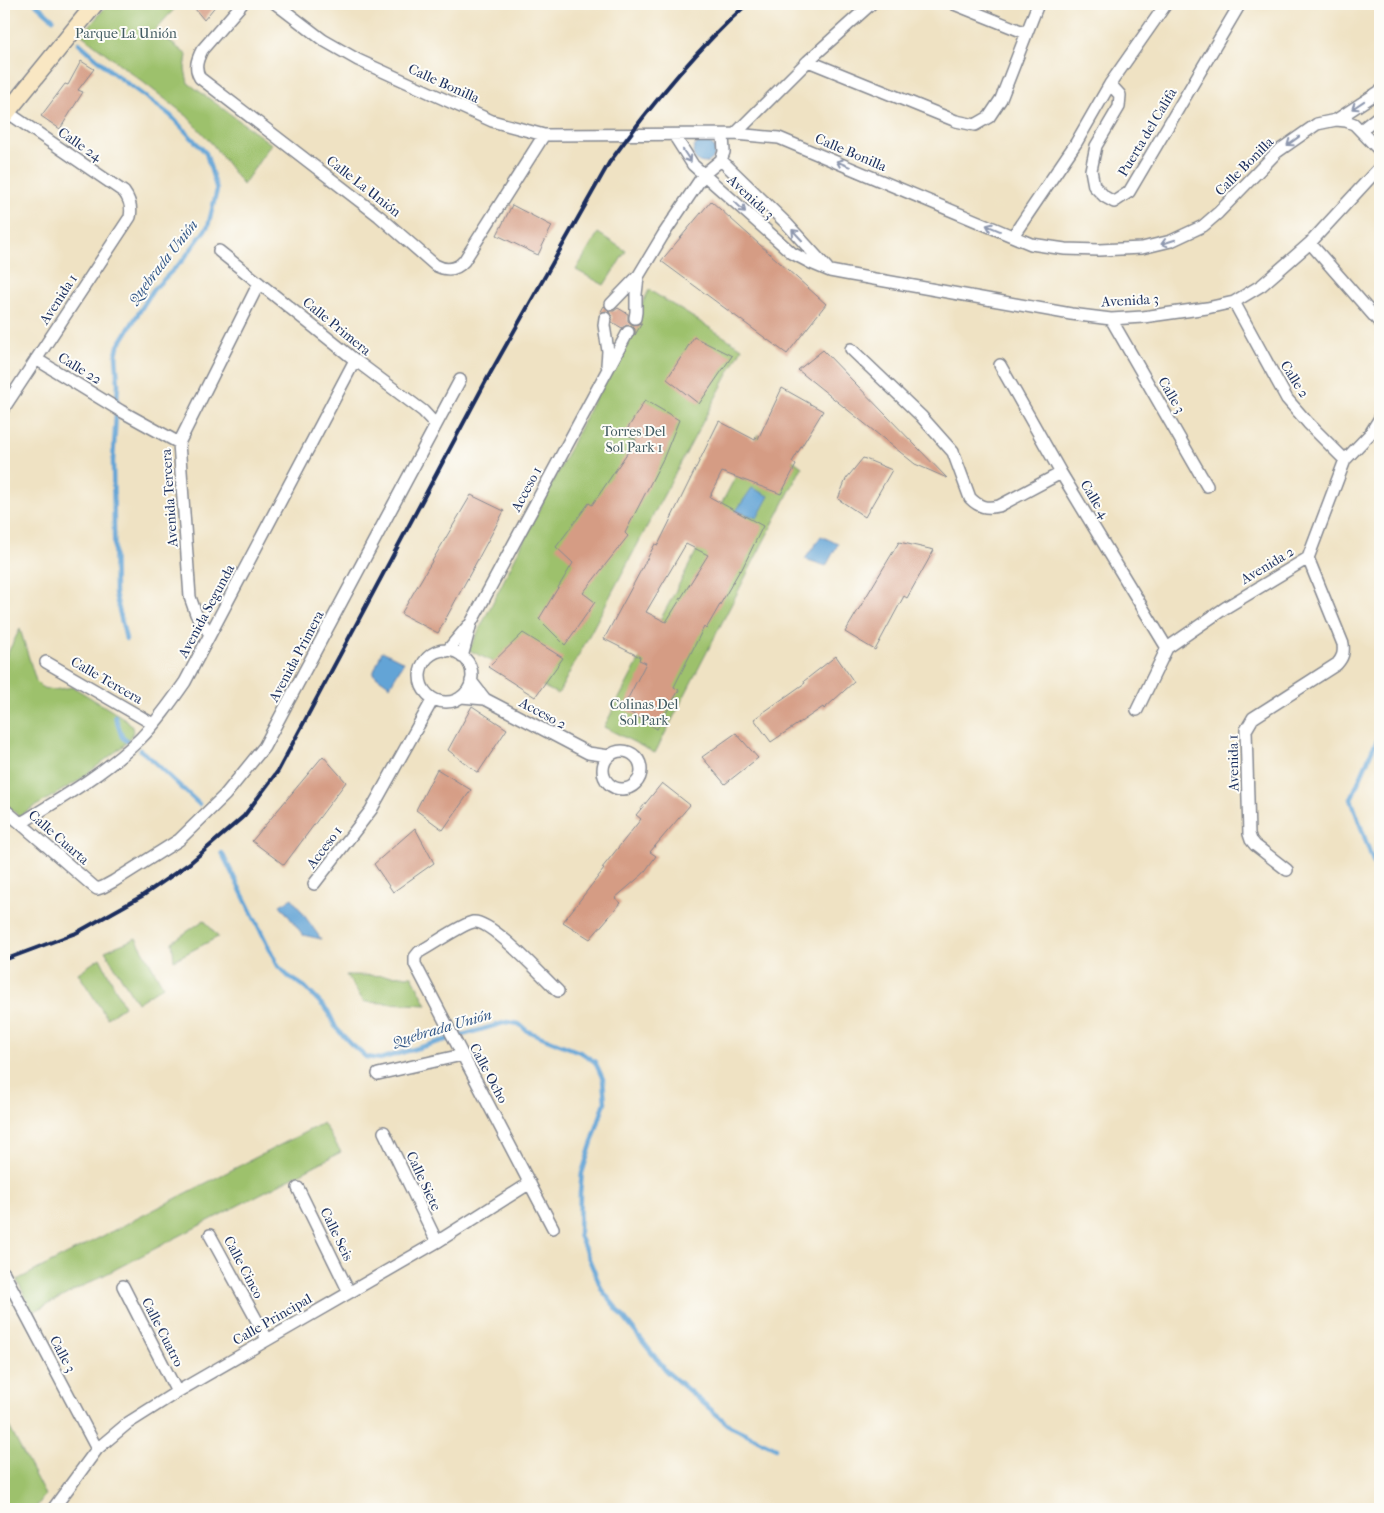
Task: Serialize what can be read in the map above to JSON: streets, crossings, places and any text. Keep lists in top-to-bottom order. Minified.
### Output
{"streets":{"street":["Calle Bonilla","Puerta del Califa","Calle 24","Calle La Unión","Avenida 3","Avenida 1","Calle Primera","Calle 22","Calle 2","Calle 3","Acceso 1","Avenida Tercera","Calle 4","Avenida 2","Avenida Segunda","Avenida Primera","Calle Tercera","Acceso 2","Calle Cuarta","Calle Ocho","Calle Siete","Calle Seis","Calle Cinco","Calle Principal","Calle Cuatro"]},"crossings":[["Calle Bonilla","Calle La Unión"],["Calle Bonilla","Avenida 3"],["Calle 24","Avenida 1"],["Avenida 3","Calle 2"],["Avenida 3","Calle 3"],["Avenida 1","Calle 22"],["Avenida 1","Avenida 2"],["Calle Primera","Avenida Tercera"],["Calle Primera","Avenida Segunda"],["Calle Primera","Avenida Primera"],["Calle 22","Avenida Tercera"],["Calle 2","Avenida 2"],["Calle 3","Calle Principal"],["Acceso 1","Acceso 2"],["Avenida Tercera","Avenida Segunda"],["Calle 4","Avenida 2"],["Avenida Segunda","Calle Tercera"],["Avenida Segunda","Calle Cuarta"],["Avenida Primera","Calle Cuarta"],["Calle Ocho","Calle Principal"],["Calle Siete","Calle Principal"],["Calle Seis","Calle Principal"],["Calle Cinco","Calle Principal"],["Calle Principal","Calle Cuatro"]],"one_way":["Calle Bonilla"],"water":["Quebrada Unión"],"parks":["Parque La Unión","Torres Del Sol Park 1","Colinas Del Sol Park"]}
